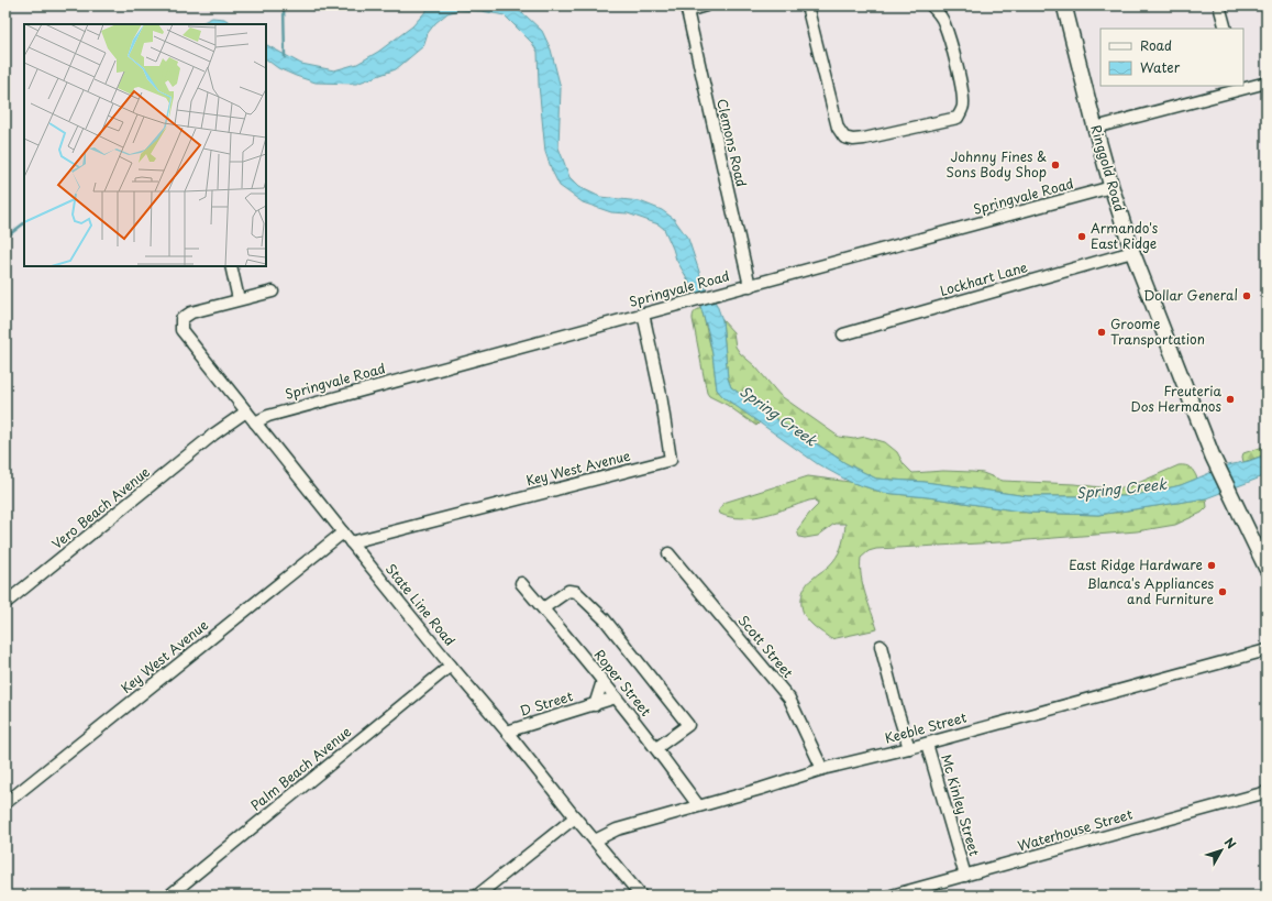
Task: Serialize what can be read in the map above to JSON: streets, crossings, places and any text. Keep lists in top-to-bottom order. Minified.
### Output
{"streets":{"main road":["Ringgold Road"],"street":["Clemons Road","Springvale Road","Lockhart Lane","Key West Avenue","Vero Beach Avenue","State Line Road","Scott Street","Roper Street","D Street","Keeble Street","Palm Beach Avenue","Mc Kinley Street","Waterhouse Street"]},"crossings":[["Clemons Road","Springvale Road"],["Ringgold Road","Springvale Road"],["Ringgold Road","Lockhart Lane"],["Springvale Road","Key West Avenue"],["Springvale Road","State Line Road"],["Key West Avenue","State Line Road"],["Vero Beach Avenue","State Line Road"],["State Line Road","D Street"],["State Line Road","Keeble Street"],["State Line Road","Palm Beach Avenue"],["Scott Street","Keeble Street"],["Roper Street","D Street"],["Roper Street","Keeble Street"],["Keeble Street","Mc Kinley Street"],["Mc Kinley Street","Waterhouse Street"]],"water":["Spring Creek"],"places":["Johnny Fines & Sons Body Shop","Armando's East Ridge","Dollar General","Groome Transportation","Freuteria Dos Hermanos","East Ridge Hardware","Blanca's Appliances and Furniture"],"legend":["Road","Water"],"north":"top right"}
